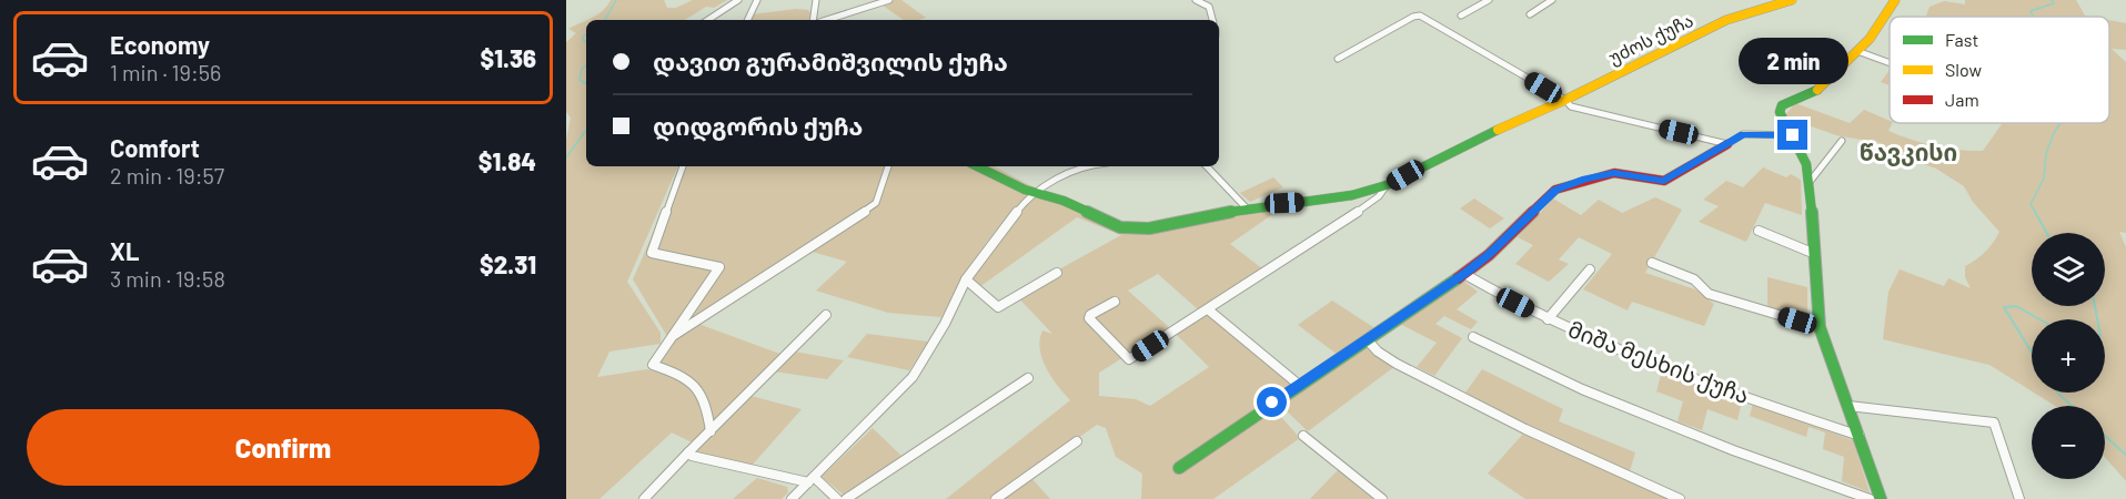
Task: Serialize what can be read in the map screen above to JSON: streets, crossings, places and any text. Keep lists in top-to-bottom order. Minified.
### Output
{"streets":{"street":["უძოს ქუჩა","მიშა მესხის ქუჩა"]},"districts":["წავკისი"],"legend":["Fast","Slow","Jam"],"page":{"list":[{"name":"Economy","note":"1 min · 19:56","value":"$1.36"},{"name":"Comfort","note":"2 min · 19:57","value":"$1.84"},{"name":"XL","note":"3 min · 19:58","value":"$2.31"}],"banner":["დავით გურამიშვილის ქუჩა","დიდგორის ქუჩა"],"bubble":"2 min","map_buttons":["+","−"],"buttons":"Confirm"}}
